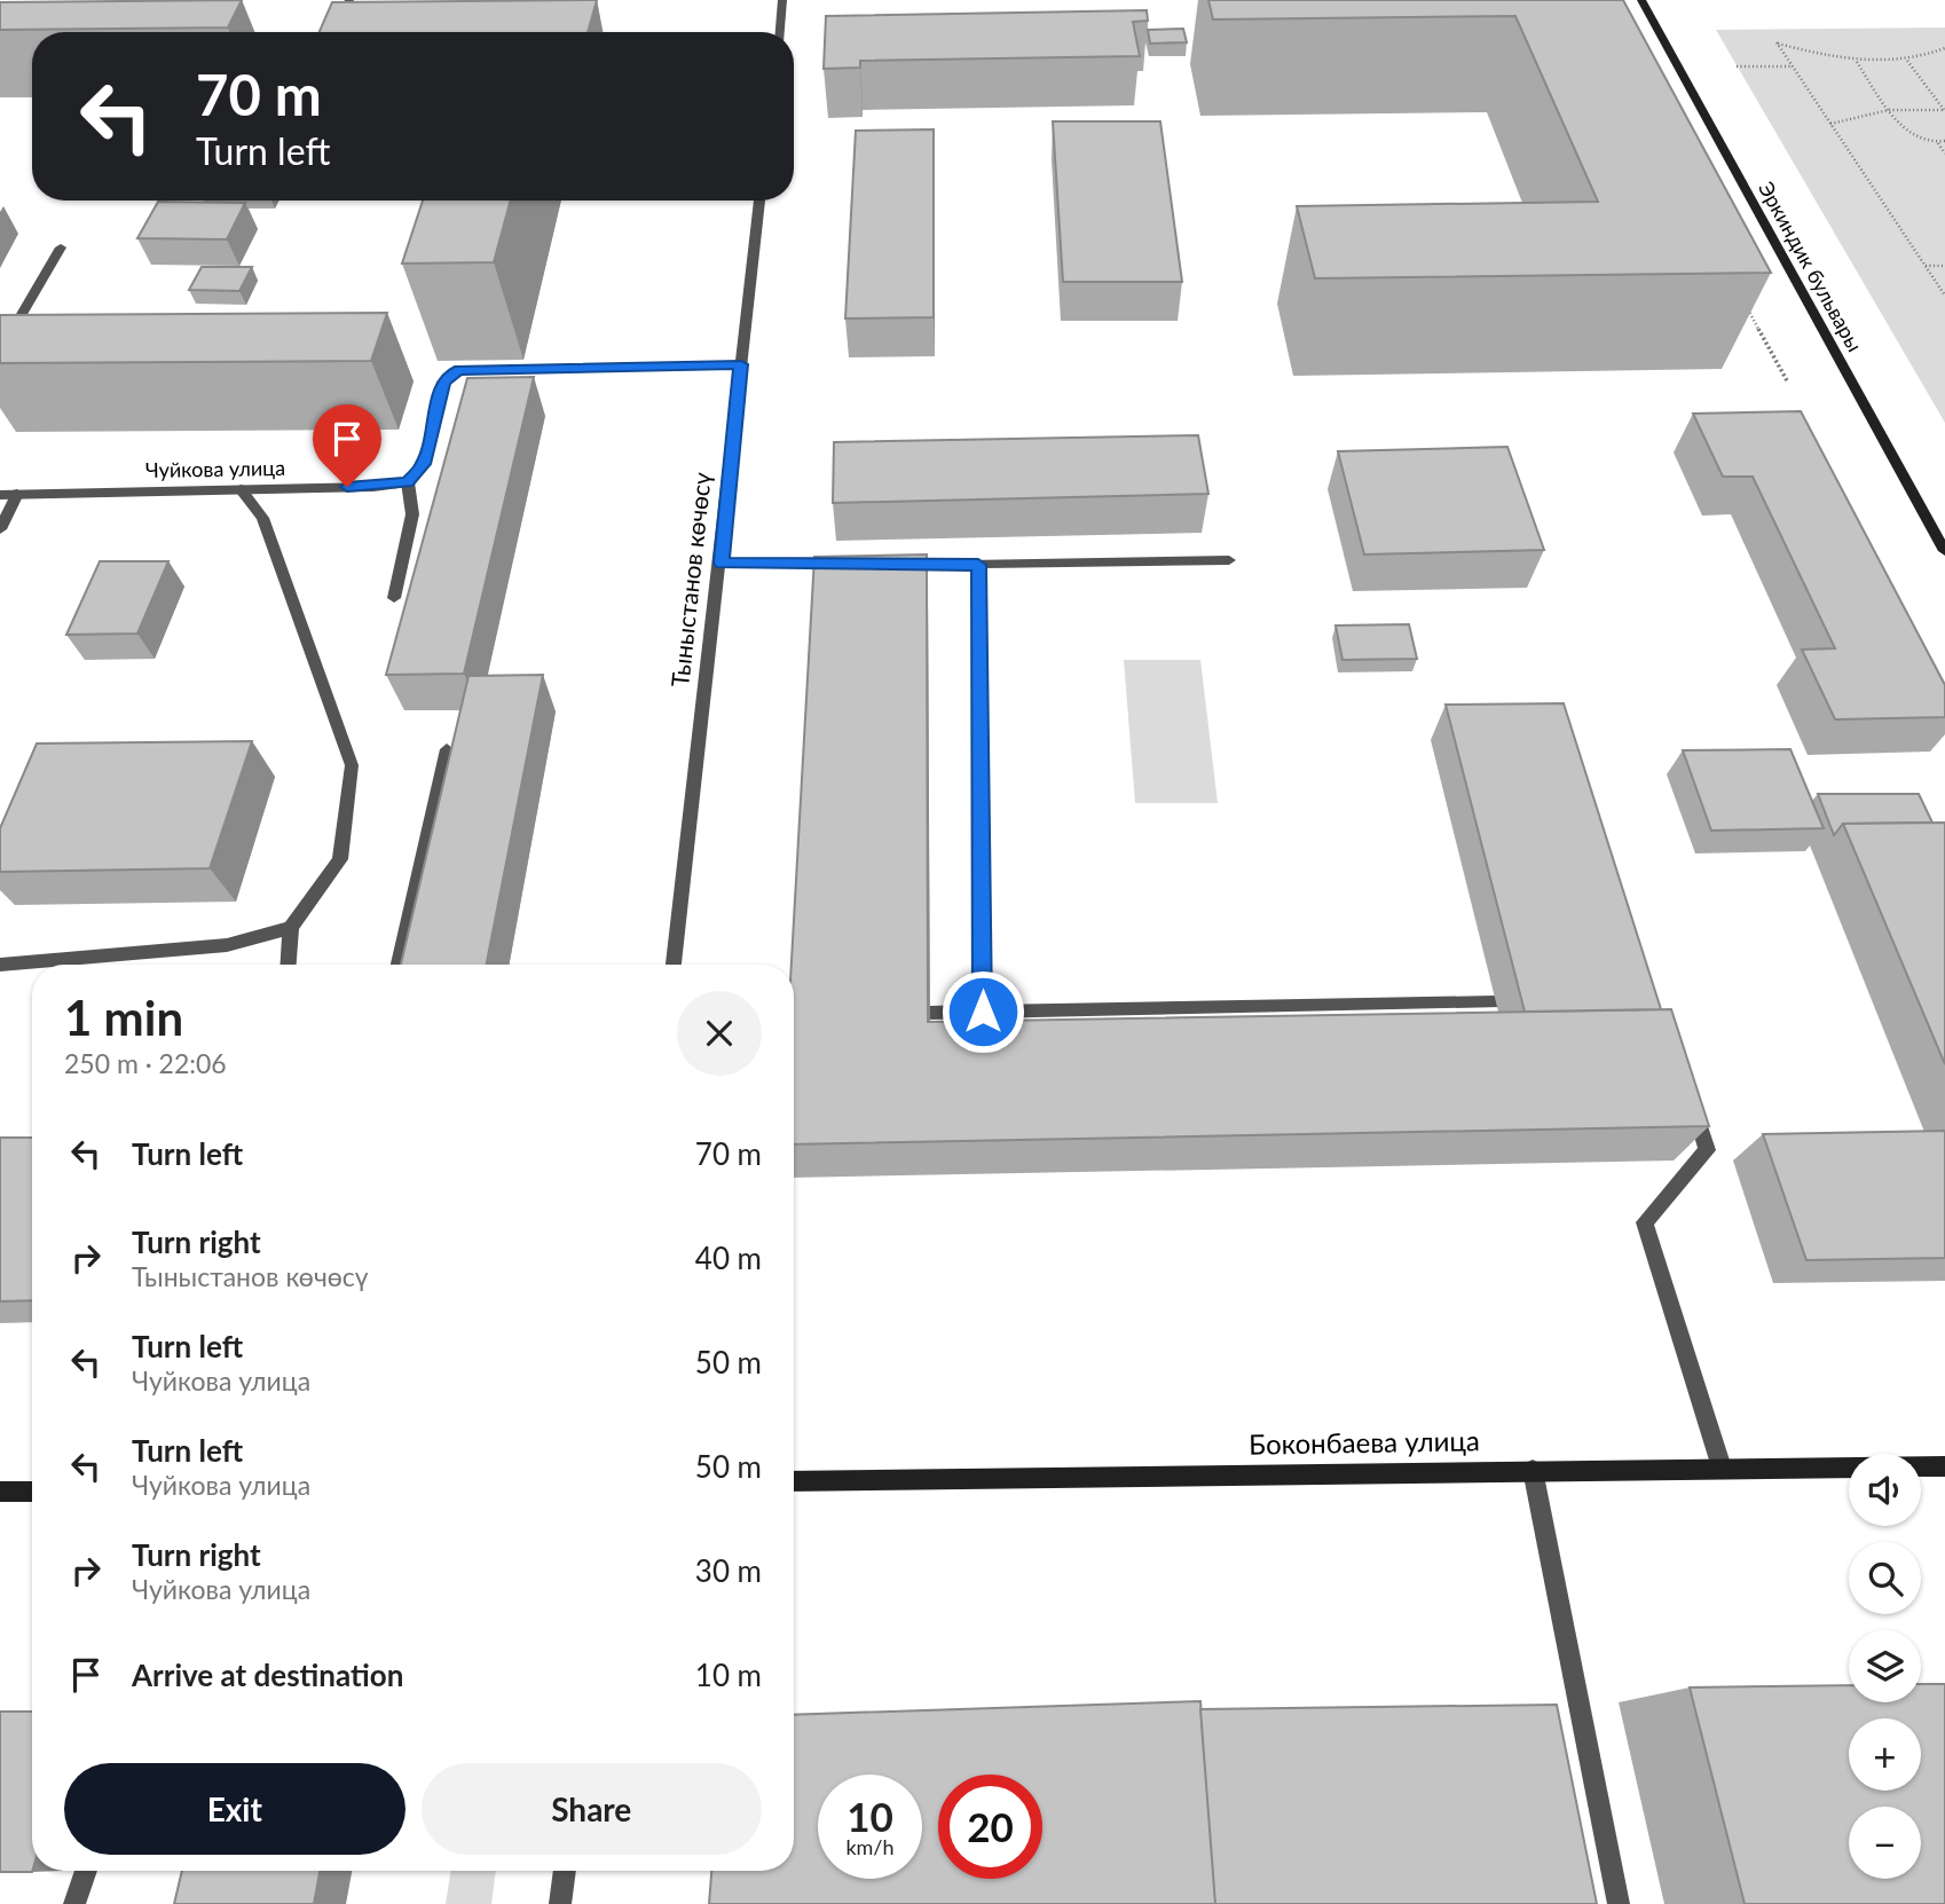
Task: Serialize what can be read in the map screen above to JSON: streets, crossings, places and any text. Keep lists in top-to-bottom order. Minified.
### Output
{"streets":{"street":["Эркиндик бульвары","Чуйкова улица","Тыныстанов көчөсү","Боконбаева улица"]},"page":{"turn":["70 m","Turn left"],"heading":["1 min","250 m · 22:06"],"list":[{"name":"Turn left","value":"70 m"},{"name":"Turn right","note":"Тыныстанов көчөсү","value":"40 m"},{"name":"Turn left","note":"Чуйкова улица","value":"50 m"},{"name":"Turn left","note":"Чуйкова улица","value":"50 m"},{"name":"Turn right","note":"Чуйкова улица","value":"30 m"},{"name":"Arrive at destination","value":"10 m"}],"map_buttons":["+","−"],"buttons":["Exit","Share"],"speed":"10 km/h","limit":"20"}}
